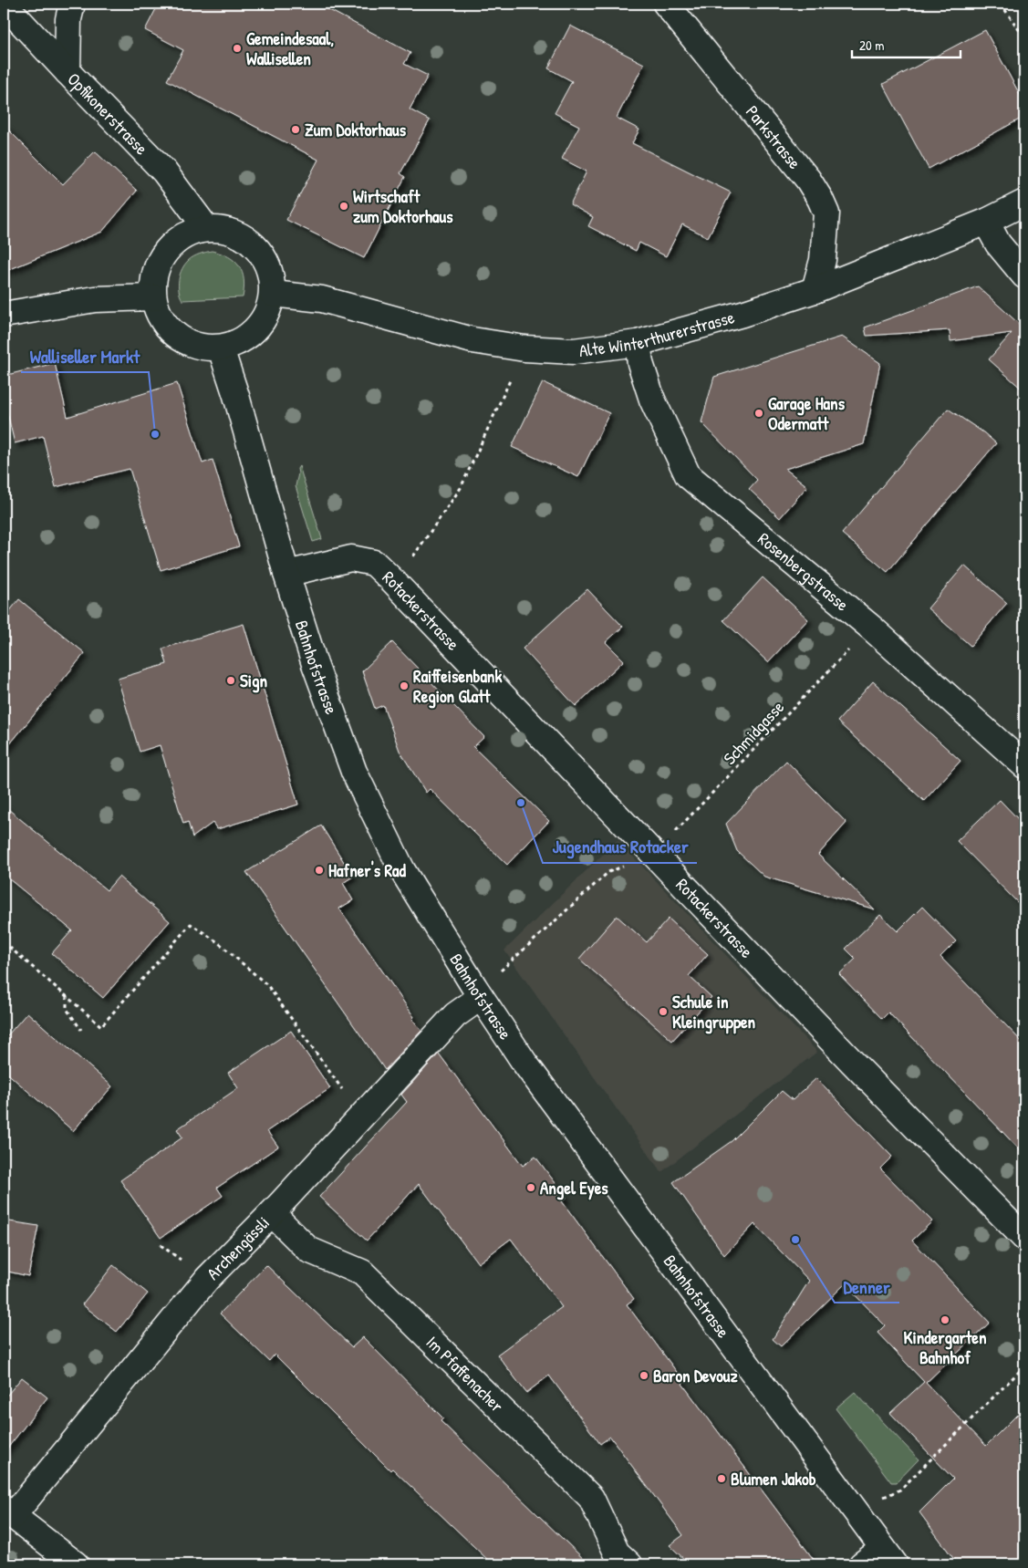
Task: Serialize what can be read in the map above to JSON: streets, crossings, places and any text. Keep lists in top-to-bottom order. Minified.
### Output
{"streets":{"street":["Opfikonerstrasse","Parkstrasse","Alte Winterthurerstrasse","Rosenbergstrasse","Rotackerstrasse","Bahnhofstrasse","Archengässli","Im Pfaffenacher"],"path":["Schmidgasse"]},"crossings":[["Opfikonerstrasse","Alte Winterthurerstrasse"],["Opfikonerstrasse","Bahnhofstrasse"],["Parkstrasse","Alte Winterthurerstrasse"],["Alte Winterthurerstrasse","Rosenbergstrasse"],["Alte Winterthurerstrasse","Bahnhofstrasse"],["Rosenbergstrasse","Schmidgasse"],["Rotackerstrasse","Bahnhofstrasse"],["Rotackerstrasse","Schmidgasse"],["Bahnhofstrasse","Archengässli"],["Archengässli","Im Pfaffenacher"]],"places":["Gemeindesaal, Wallisellen","Zum Doktorhaus","Wirtschaft zum Doktorhaus","Garage Hans Odermatt","Walliseller Markt","Sign","Raiffeisenbank Region Glatt","Jugendhaus Rotacker","Hafner's Rad","Schule in Kleingruppen","Angel Eyes","Denner","Kindergarten Bahnhof","Baron Devouz","Blumen Jakob"],"scale_bar":"20 m"}
